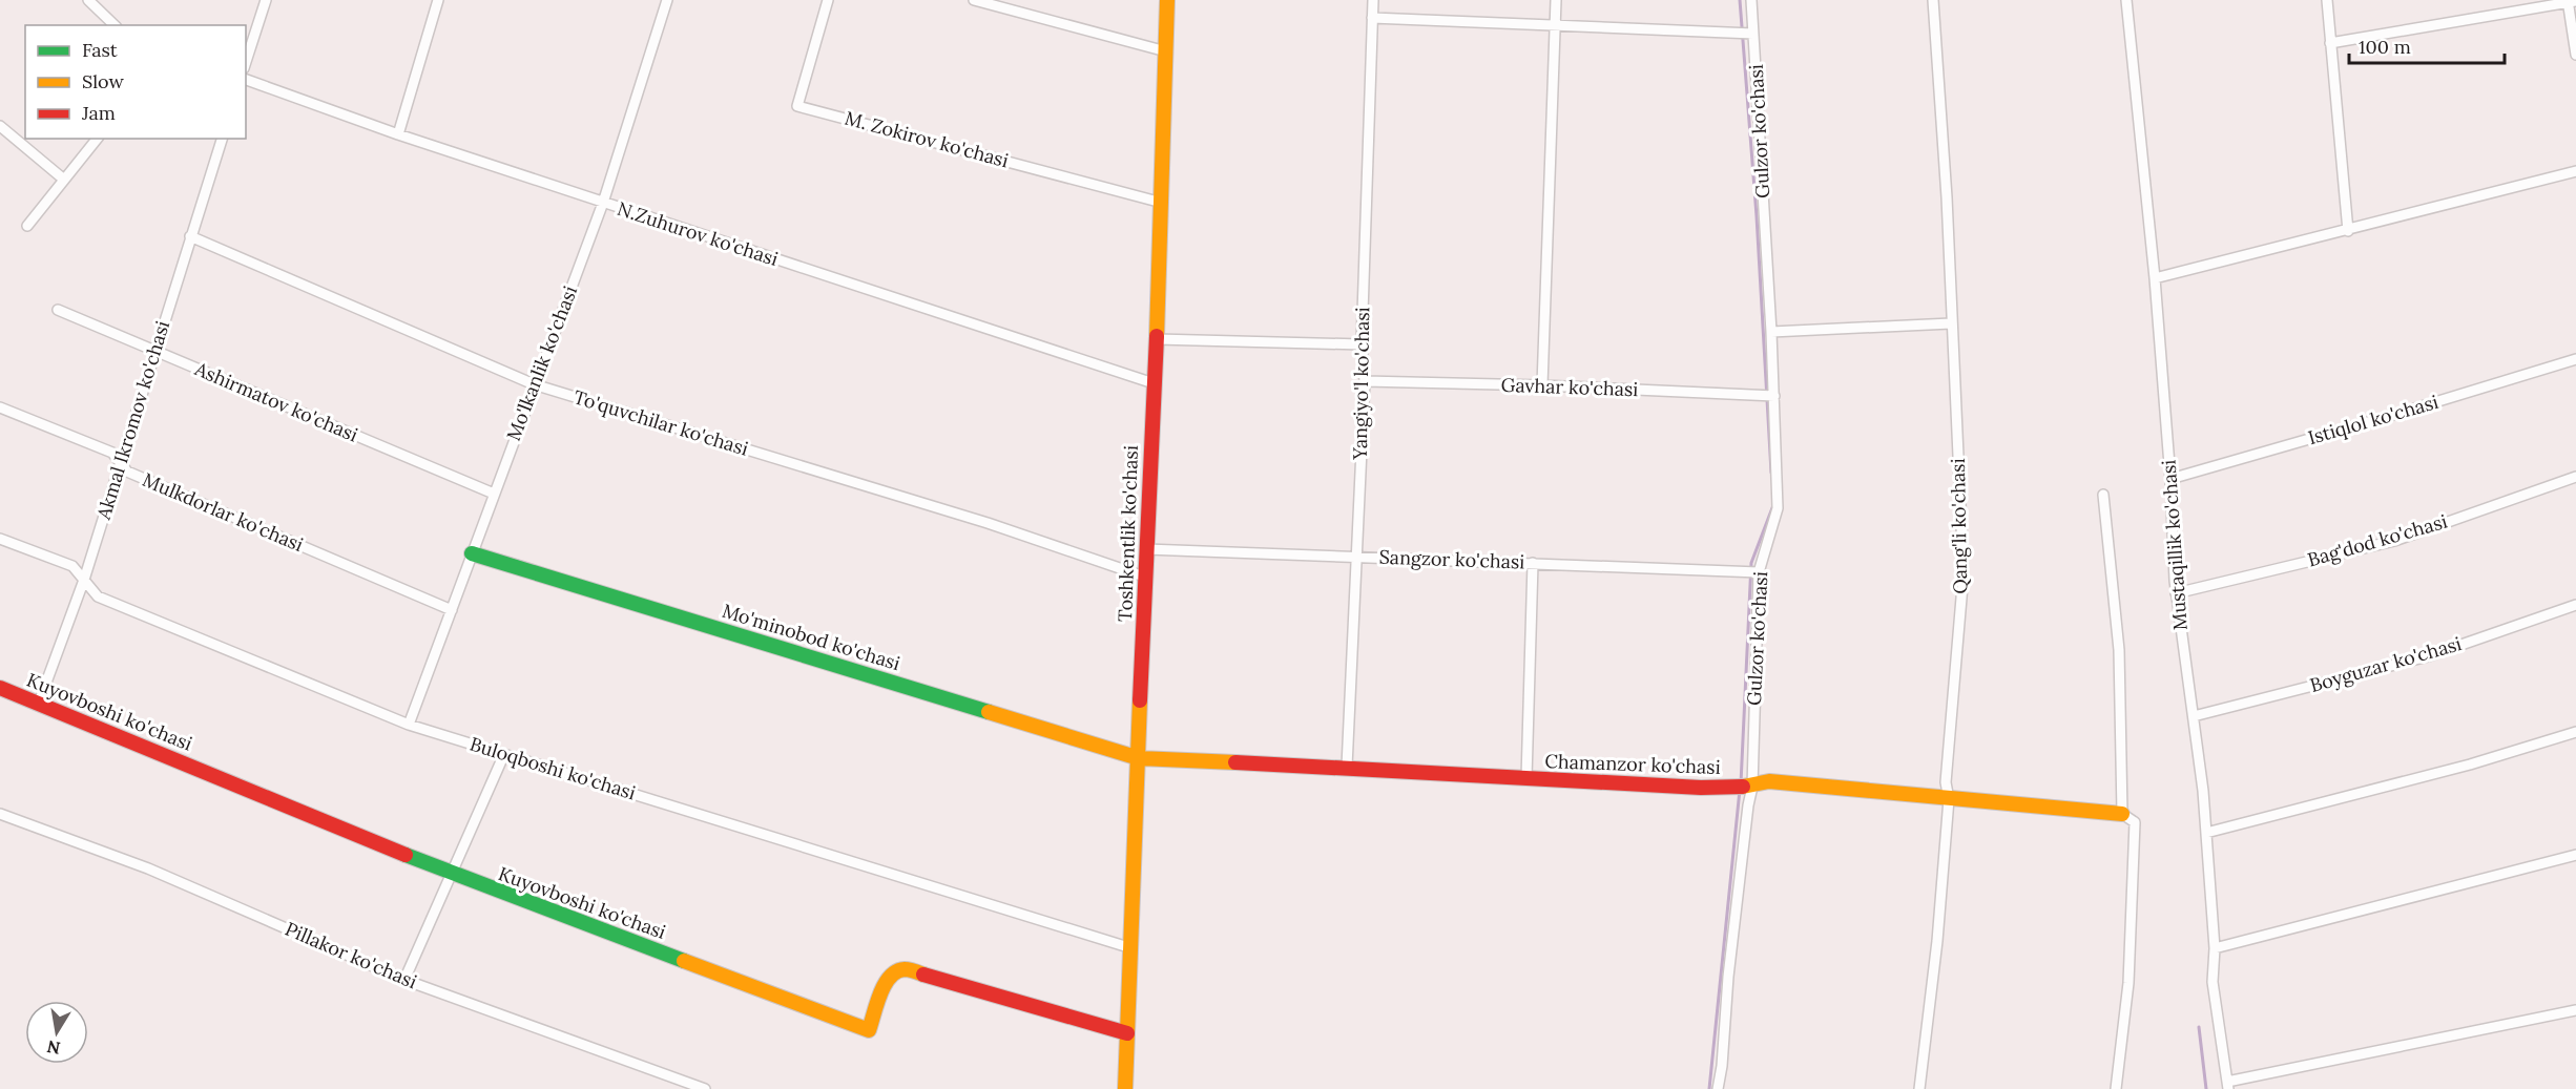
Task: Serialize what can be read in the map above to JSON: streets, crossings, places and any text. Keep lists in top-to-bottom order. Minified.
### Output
{"streets":{"street":["Gulzor ko'chasi","M. Zokirov ko'chasi","N.Zuhurov ko'chasi","Mo'lkanlik ko'chasi","Yangiyo'l ko'chasi","Gavhar ko'chasi","Ashirmatov ko'chasi","Akmal Ikromov ko'chasi","Istiqlol ko'chasi","To'quvchilar ko'chasi","Mulkdorlar ko'chasi","Qang'li ko'chasi","Toshkentlik ko'chasi","Bag'dod ko'chasi","Mustaqillik ko'chasi","Sangzor ko'chasi","Mo'minobod ko'chasi","Boyguzar ko'chasi","Kuyovboshi ko'chasi","Chamanzor ko'chasi","Buloqboshi ko'chasi","Pillakor ko'chasi"]},"crossings":[["Gulzor ko'chasi","Gavhar ko'chasi"],["Gulzor ko'chasi","Sangzor ko'chasi"],["Gulzor ko'chasi","Chamanzor ko'chasi"],["M. Zokirov ko'chasi","Toshkentlik ko'chasi"],["N.Zuhurov ko'chasi","Mo'lkanlik ko'chasi"],["N.Zuhurov ko'chasi","Toshkentlik ko'chasi"],["Mo'lkanlik ko'chasi","Ashirmatov ko'chasi"],["Mo'lkanlik ko'chasi","To'quvchilar ko'chasi"],["Mo'lkanlik ko'chasi","Mulkdorlar ko'chasi"],["Mo'lkanlik ko'chasi","Mo'minobod ko'chasi"],["Mo'lkanlik ko'chasi","Buloqboshi ko'chasi"],["Yangiyo'l ko'chasi","Gavhar ko'chasi"],["Yangiyo'l ko'chasi","Sangzor ko'chasi"],["Yangiyo'l ko'chasi","Chamanzor ko'chasi"],["Ashirmatov ko'chasi","Akmal Ikromov ko'chasi"],["Akmal Ikromov ko'chasi","To'quvchilar ko'chasi"],["Akmal Ikromov ko'chasi","Mulkdorlar ko'chasi"],["Akmal Ikromov ko'chasi","Kuyovboshi ko'chasi"],["Akmal Ikromov ko'chasi","Buloqboshi ko'chasi"],["Istiqlol ko'chasi","Mustaqillik ko'chasi"],["To'quvchilar ko'chasi","Toshkentlik ko'chasi"],["Qang'li ko'chasi","Chamanzor ko'chasi"],["Toshkentlik ko'chasi","Sangzor ko'chasi"],["Toshkentlik ko'chasi","Mo'minobod ko'chasi"],["Toshkentlik ko'chasi","Kuyovboshi ko'chasi"],["Toshkentlik ko'chasi","Chamanzor ko'chasi"],["Toshkentlik ko'chasi","Buloqboshi ko'chasi"],["Bag'dod ko'chasi","Mustaqillik ko'chasi"],["Mustaqillik ko'chasi","Boyguzar ko'chasi"],["Mo'minobod ko'chasi","Chamanzor ko'chasi"]],"legend":["Fast","Slow","Jam"],"scale_bar":"100 m","north":"bottom"}
